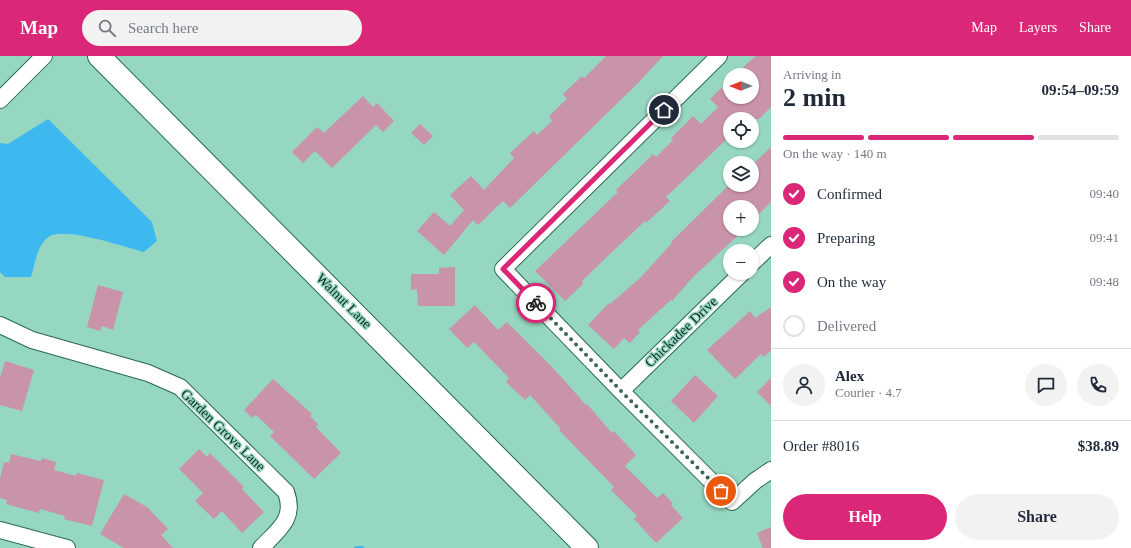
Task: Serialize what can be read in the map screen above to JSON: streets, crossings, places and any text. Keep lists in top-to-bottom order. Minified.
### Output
{"streets":{"main road":["Walnut Lane"],"street":["Chickadee Drive","Garden Grove Lane"]},"north":"left","page":{"header":"Map","search":"Search here","nav":["Map","Layers","Share"],"heading":["2 min","Arriving in","09:54–09:59"],"panel":["Alex","Courier · 4.7","Order #8016","$38.89"],"map_buttons":["+","−"],"bar":"On the way · 140 m","list":[["Confirmed","09:40"],["Preparing","09:41"],["On the way","09:48"],"Delivered"],"buttons":["Help","Share"]}}
